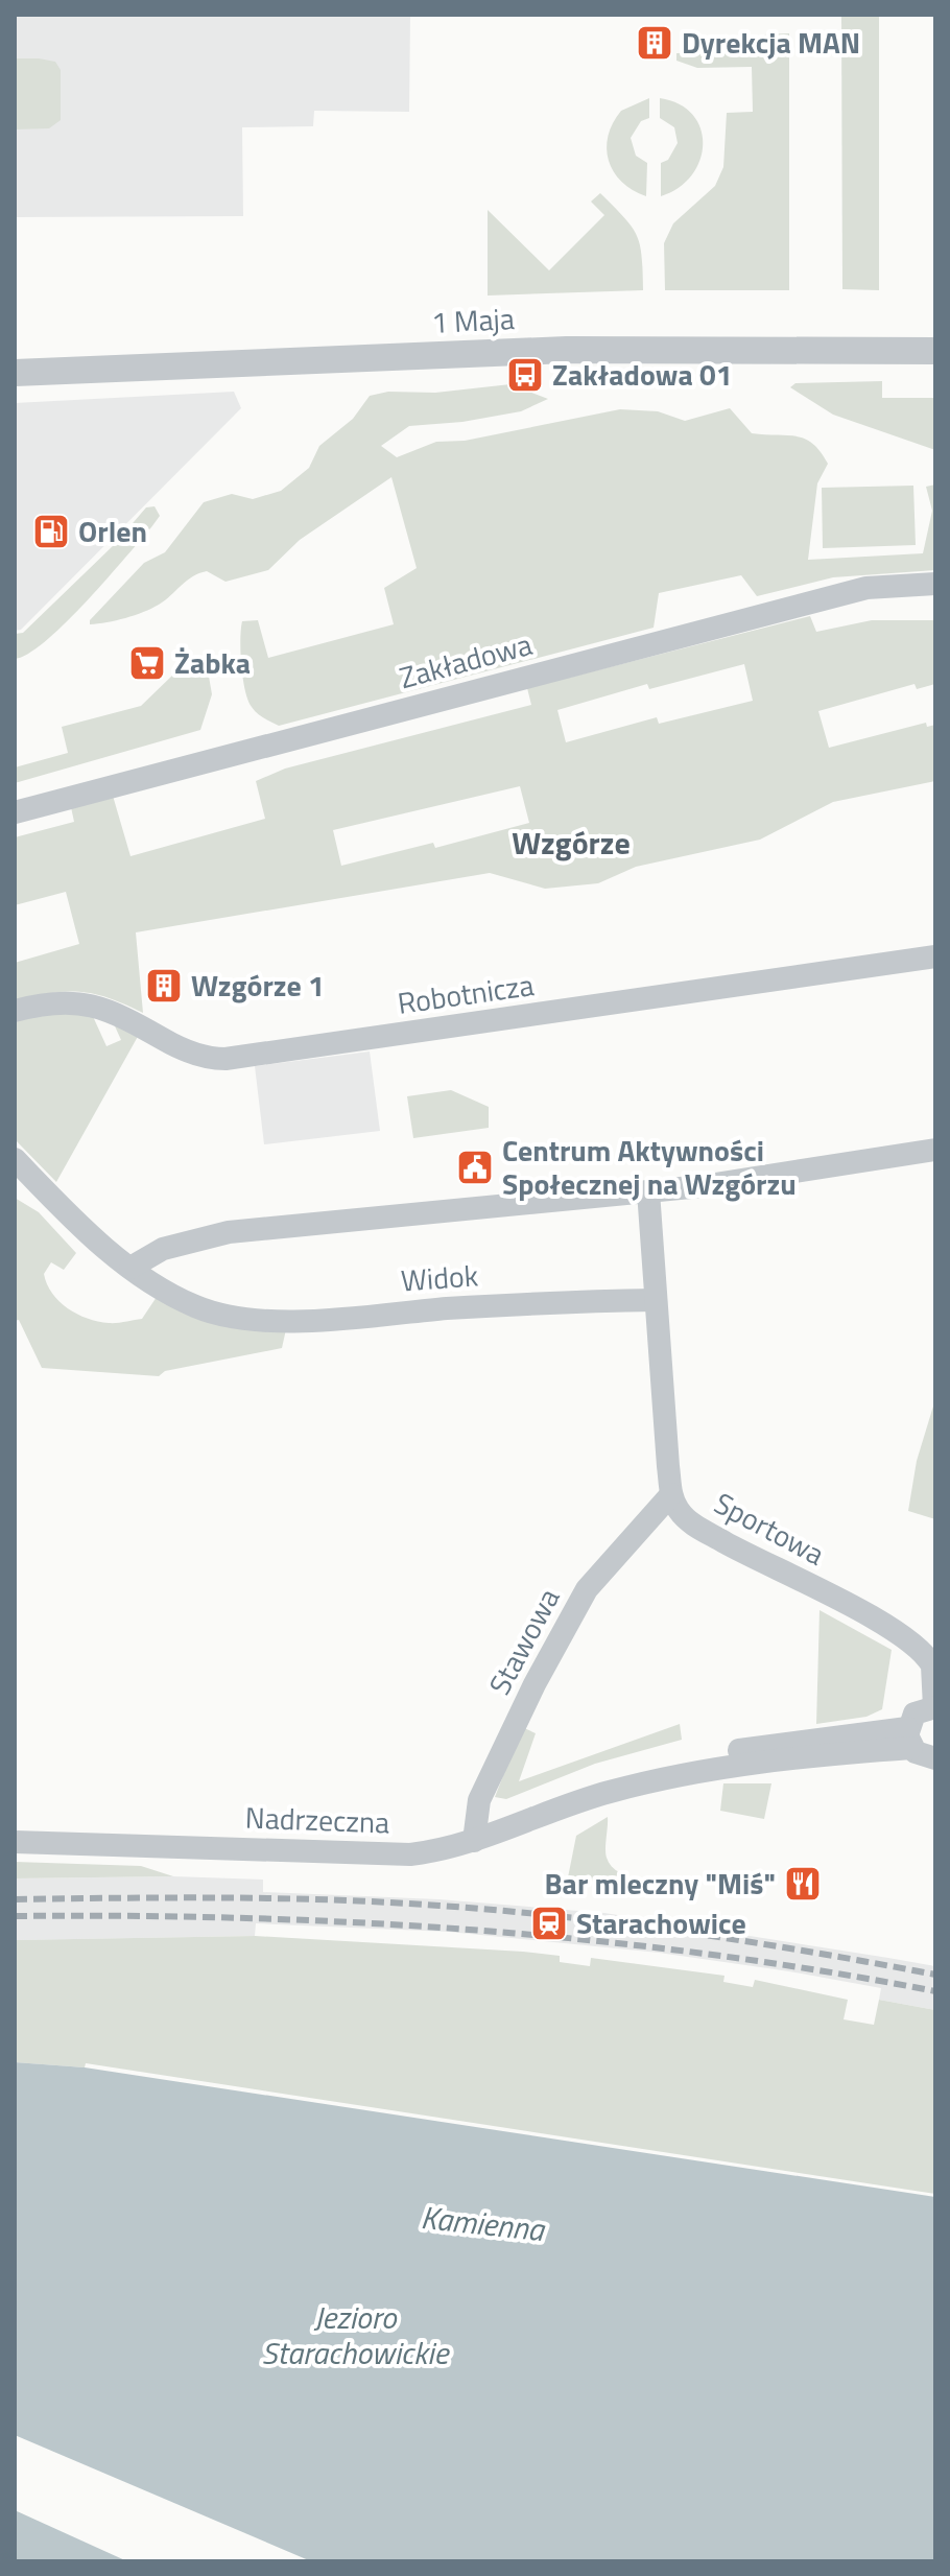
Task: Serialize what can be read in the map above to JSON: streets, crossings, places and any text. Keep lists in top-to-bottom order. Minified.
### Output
{"streets":{"street":["1 Maja","Zakładowa","Robotnicza","Widok","Sportowa","Stawowa","Nadrzeczna"]},"crossings":[["Widok","Sportowa"],["Sportowa","Stawowa"],["Stawowa","Nadrzeczna"]],"districts":["Wzgórze"],"water":["Kamienna","Jezioro Starachowickie"],"places":{"building":["Dyrekcja MAN","Wzgórze 1"],"bus stop":["Zakładowa 01"],"fuel station":["Orlen"],"supermarket":["Żabka"],"public building":["Centrum Aktywności Społecznej na Wzgórzu"],"restaurant":["Bar mleczny \"Miś\""],"station":["Starachowice"]}}
